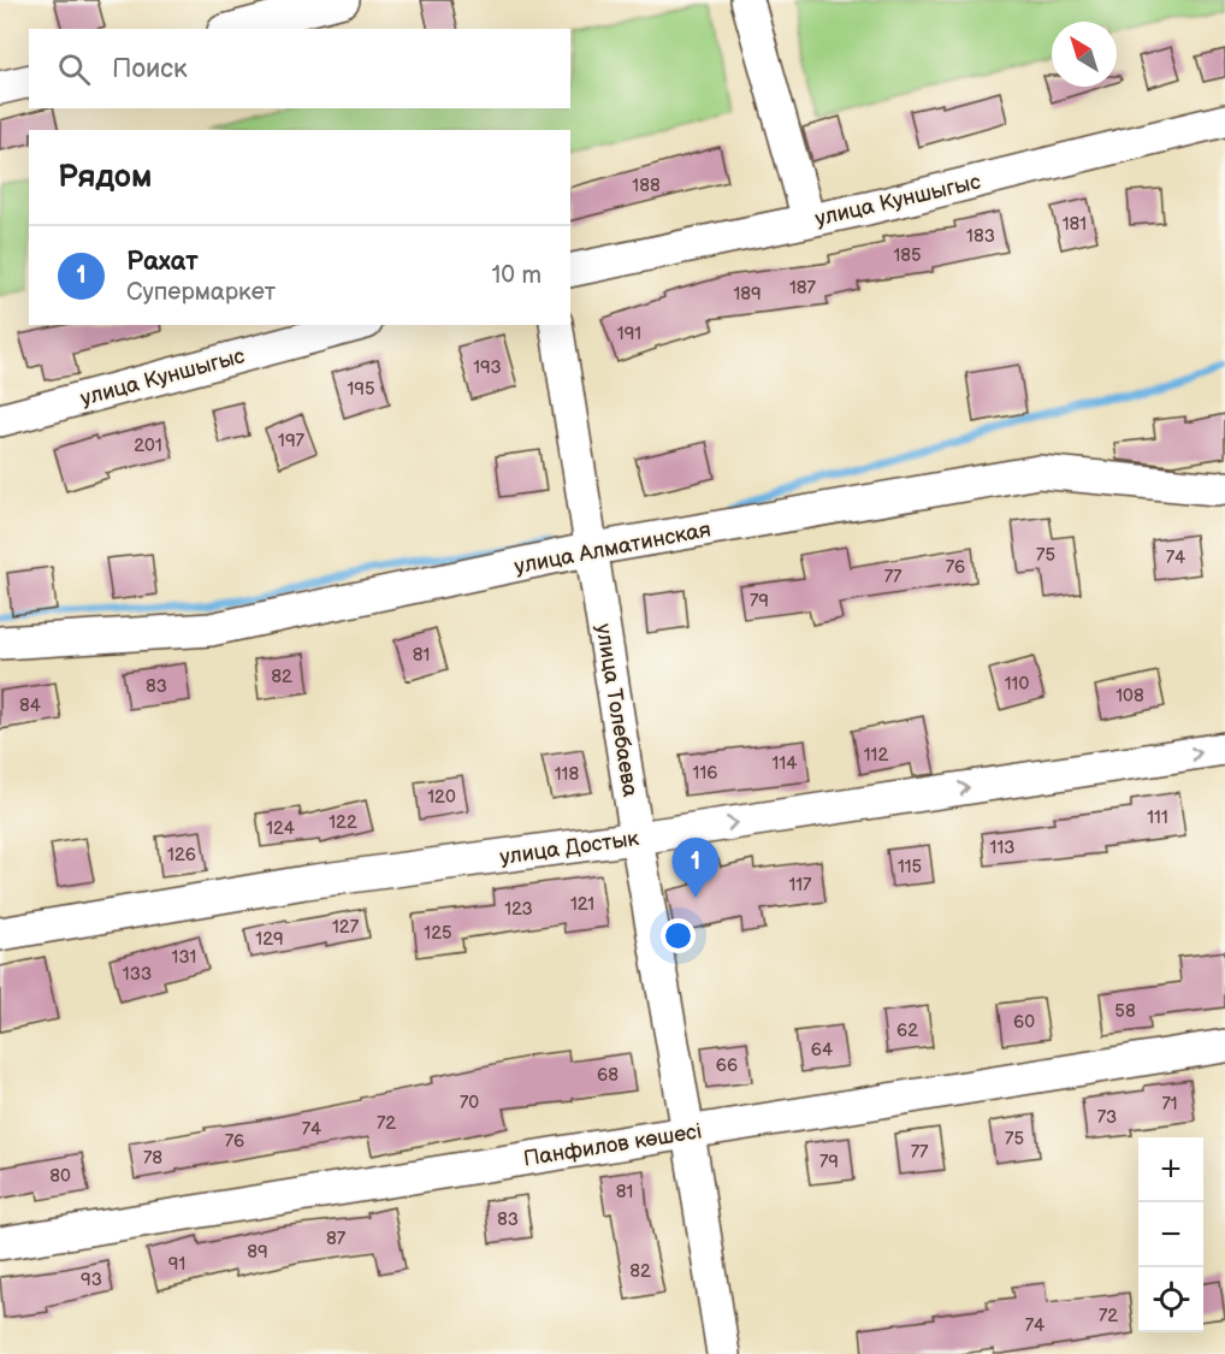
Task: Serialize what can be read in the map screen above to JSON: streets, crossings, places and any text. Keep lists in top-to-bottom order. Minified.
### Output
{"streets":{"street":["улица Куншыгыс","улица Алматинская","улица Толебаева","улица Достык","Панфилов көшесі"]},"crossings":[["улица Алматинская","улица Толебаева"],["улица Толебаева","улица Достык"],["улица Толебаева","Панфилов көшесі"]],"one_way":["улица Достык"],"house_numbers":["188","181","183","185","187","189","191","193","195","197","201","75","74","76","77","79","81","82","110","83","108","84","112","114","116","118","120","111","122","124","113","126","115","117","121","123","127","125","129","131","133","58","60","62","64","66","68","70","71","73","72","74","75","76","77","78","79","80","81","83","87","89","91","82","93","72","74"],"north":"top left","page":{"search":"Поиск","heading":"Рядом","list":[{"mark":"1","name":"Рахат","note":"Супермаркет","value":"10 m"}],"pins":"1","map_buttons":["+","−"]}}
